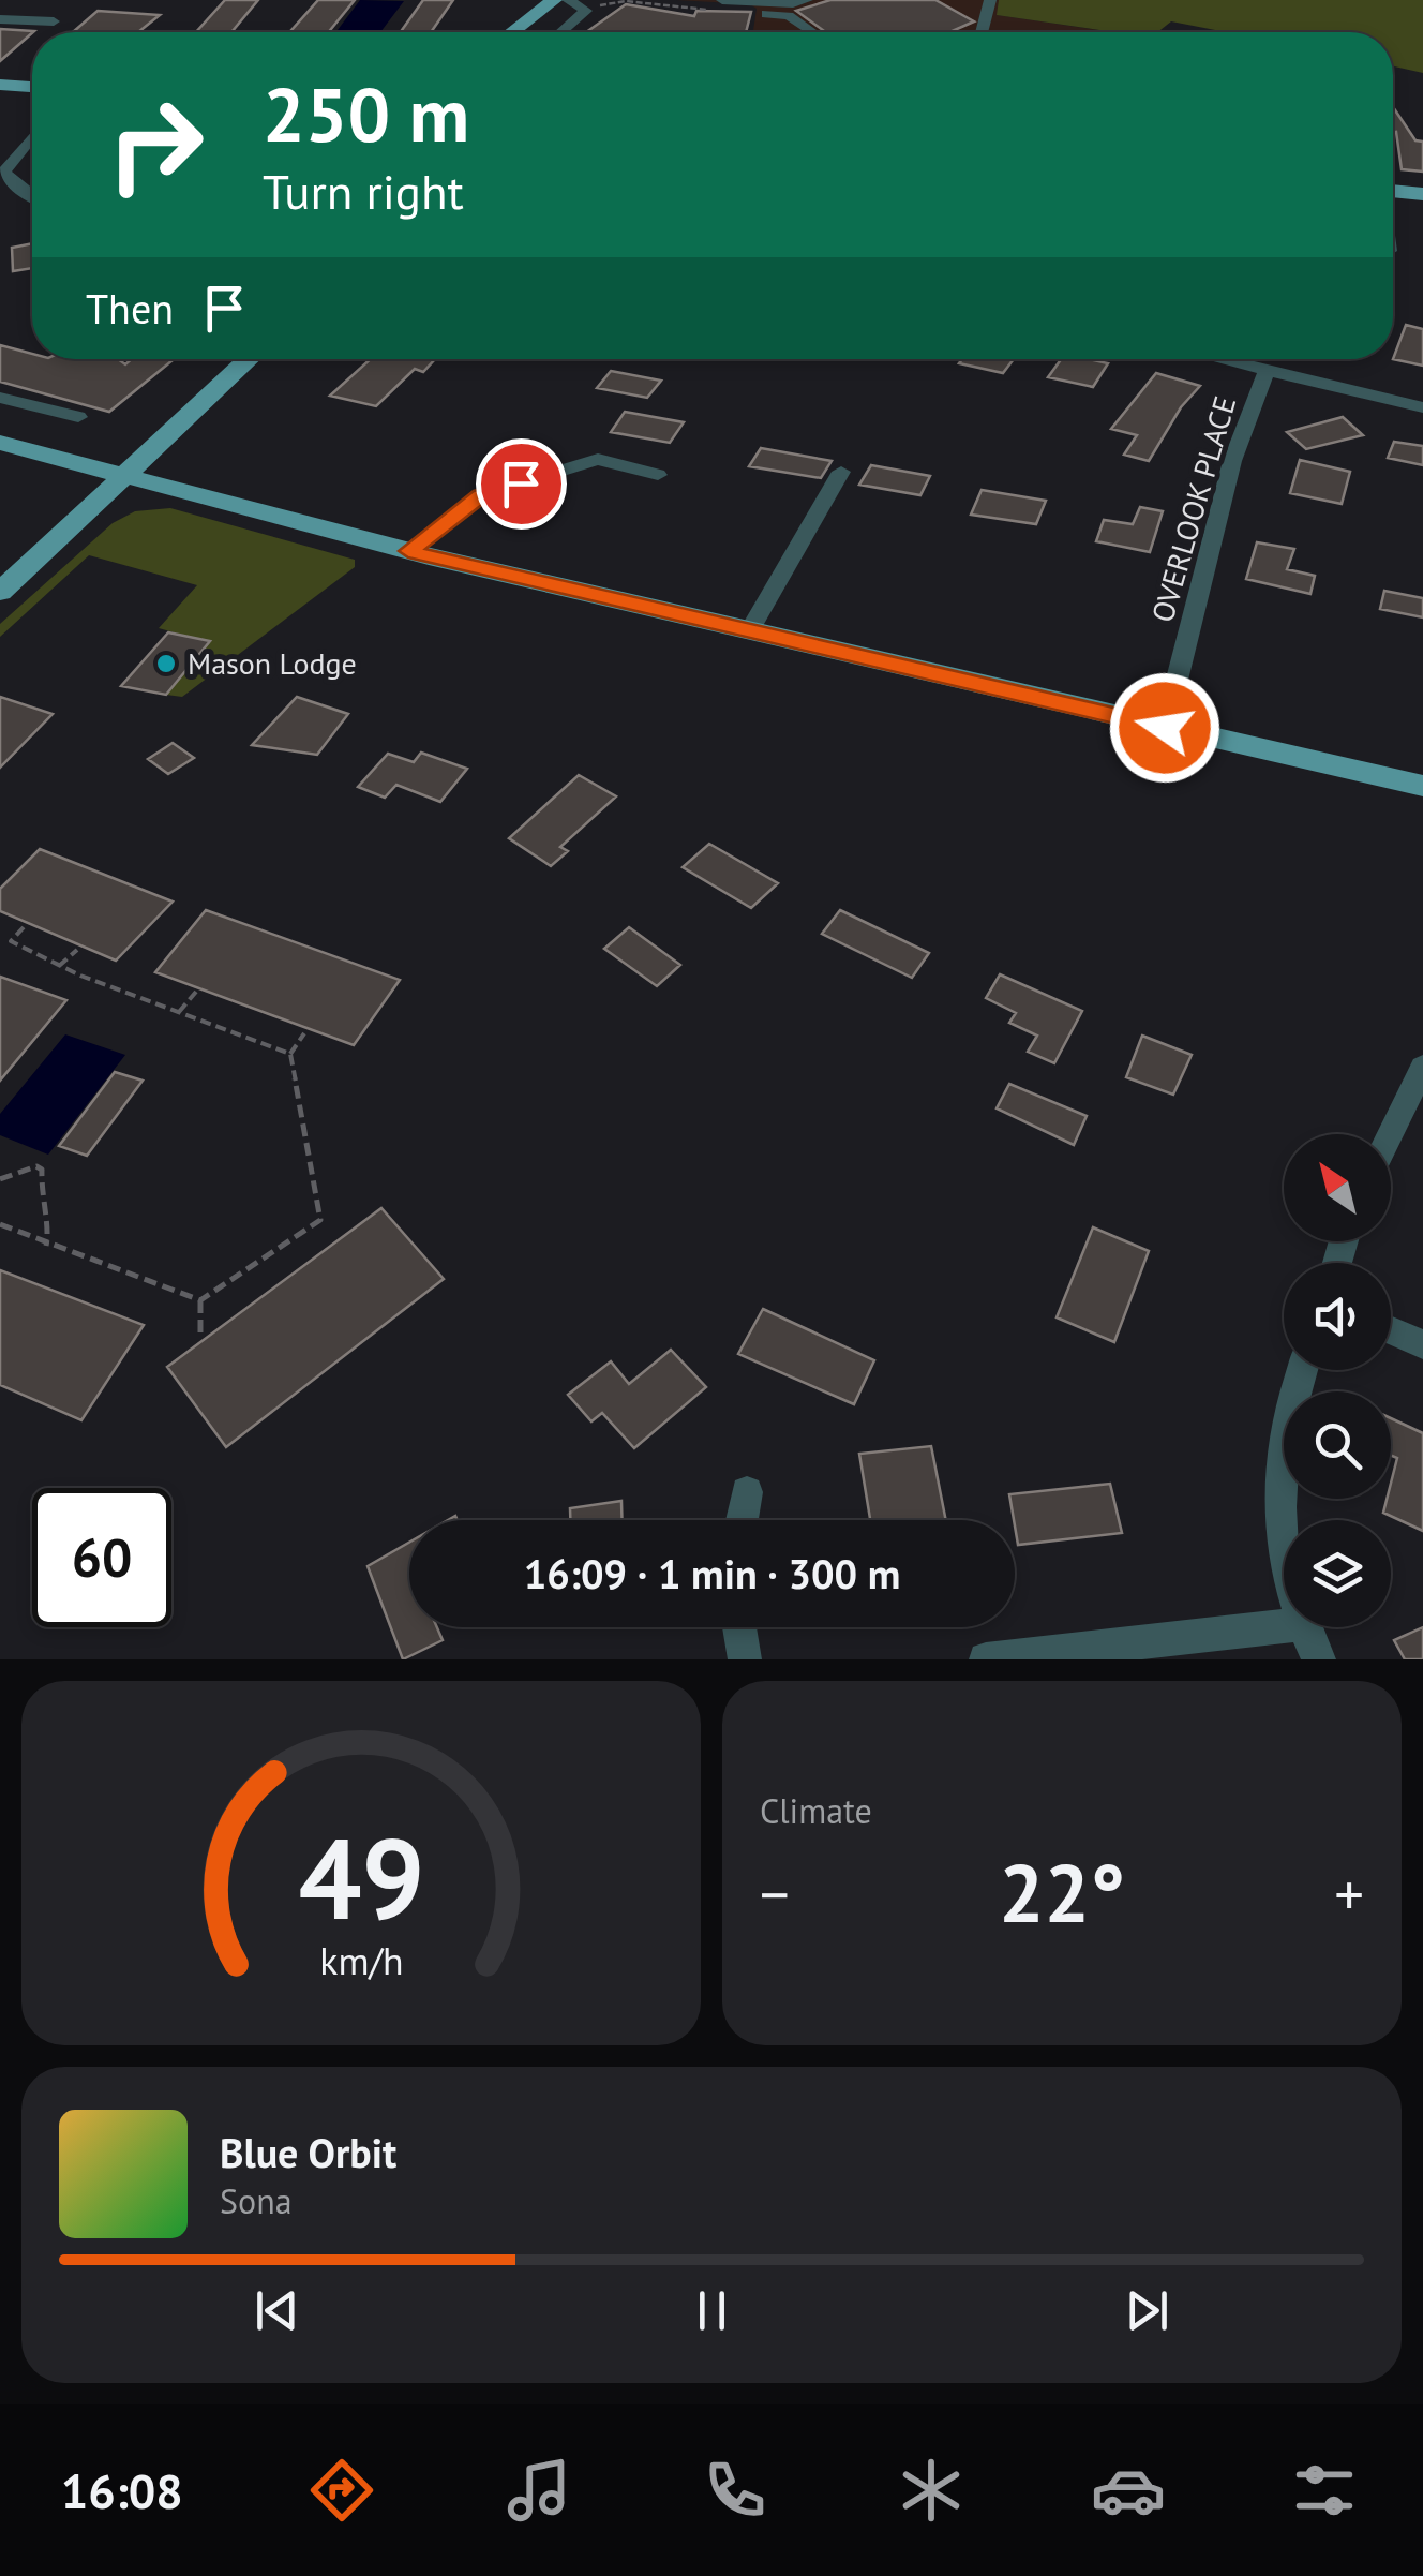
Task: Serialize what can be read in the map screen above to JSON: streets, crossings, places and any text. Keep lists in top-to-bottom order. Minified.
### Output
{"streets":{"street":["OVERLOOK PLACE"]},"places":["Mason Lodge"],"north":"top left","page":{"turn":["250 m","Turn right"],"then":"Then","limit":"60","trip":"16:09 · 1 min · 300 m","tile":"Climate","heat":["−","22°","+"],"song":["Blue Orbit","Sona"],"tabs":"16:08","gauge":["49","km/h"]}}
